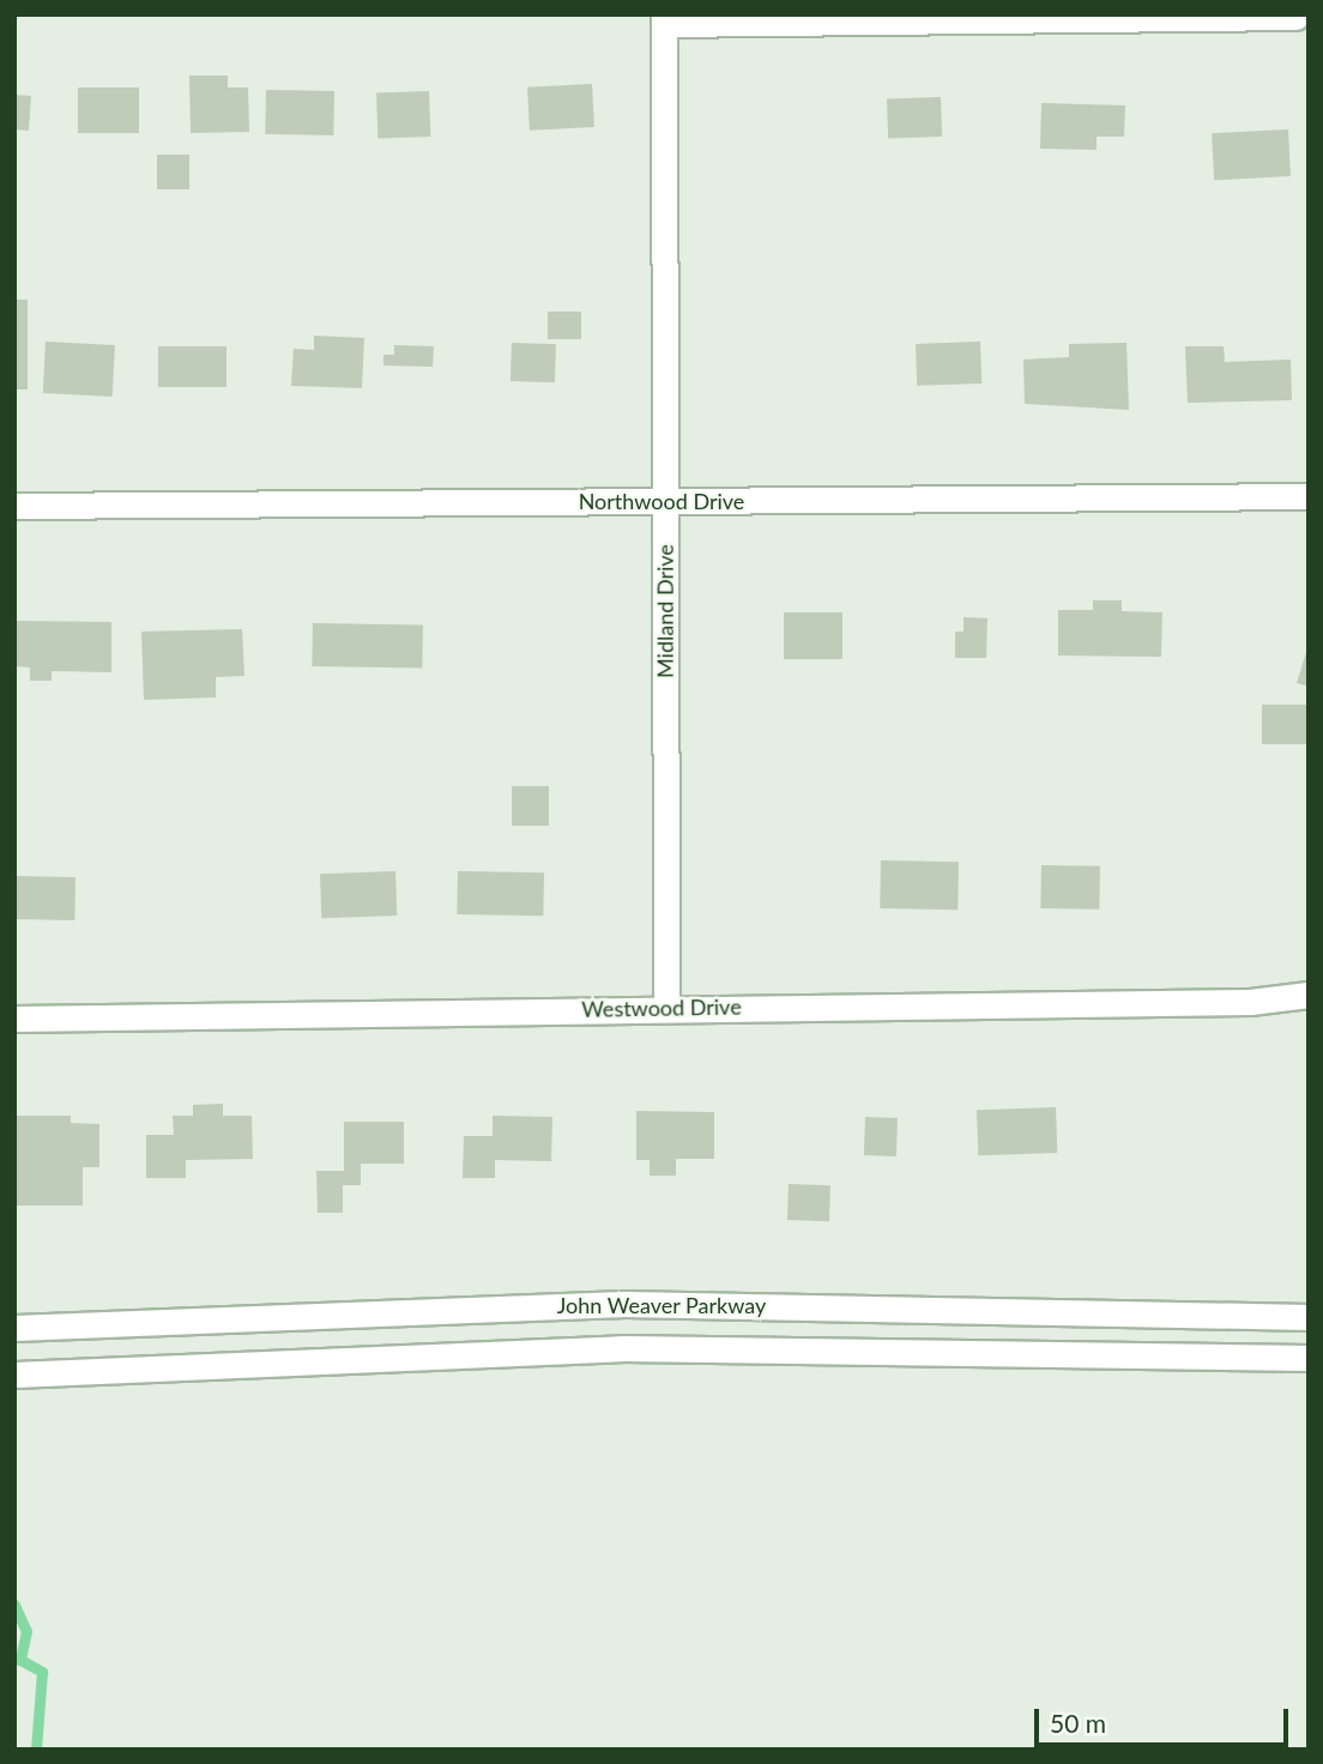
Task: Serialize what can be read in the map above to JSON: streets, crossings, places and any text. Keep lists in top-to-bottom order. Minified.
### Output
{"streets":{"street":["Northwood Drive","Midland Drive","Westwood Drive","John Weaver Parkway"]},"crossings":[["Northwood Drive","Midland Drive"],["Midland Drive","Westwood Drive"]],"scale_bar":"50 m"}
